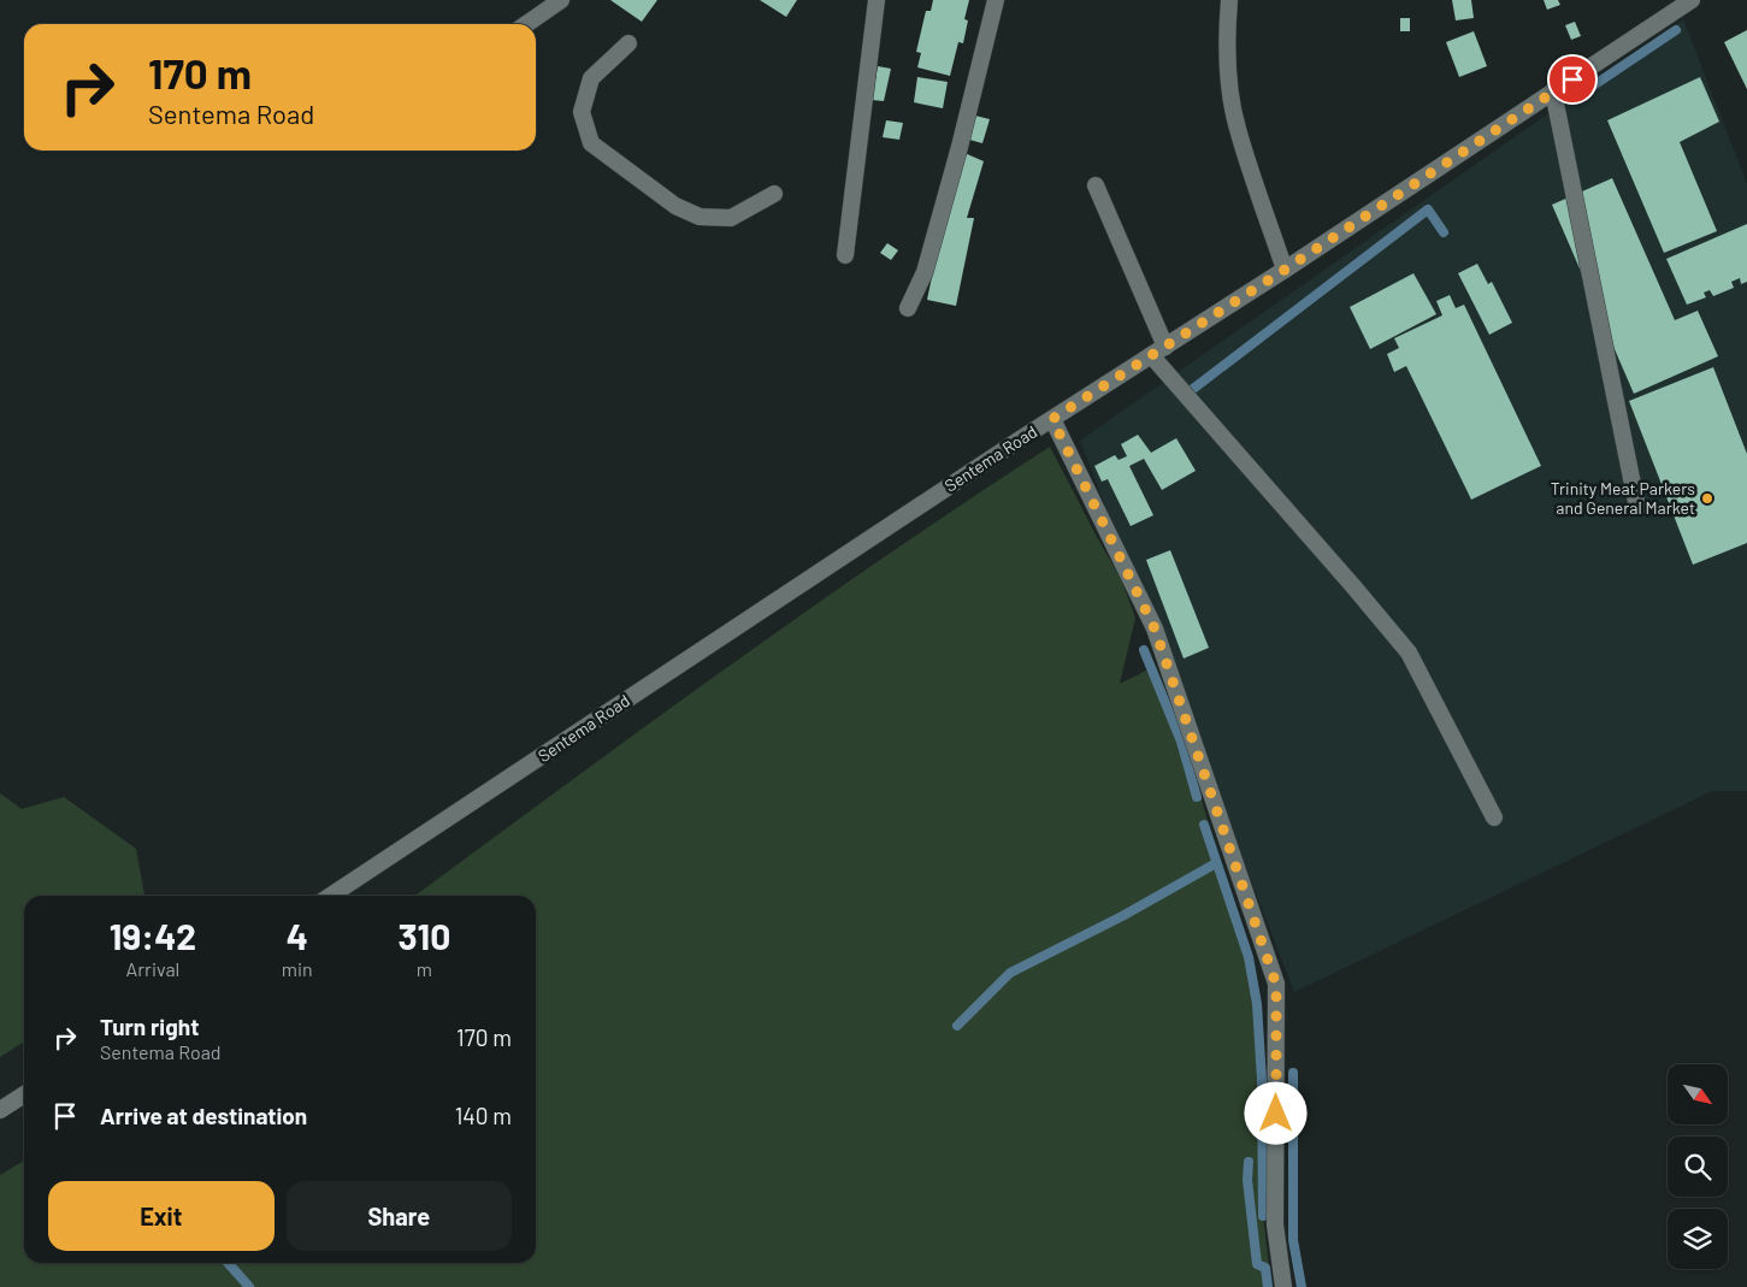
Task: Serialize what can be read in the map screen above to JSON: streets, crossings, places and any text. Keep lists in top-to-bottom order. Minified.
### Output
{"streets":{"street":["Sentema Road"]},"places":["Trinity Meat Parkers and General Market"],"north":"bottom right","page":{"turn":["170 m","Sentema Road"],"eta":["19:42","Arrival","4","min","310","m"],"list":[{"name":"Turn right","note":"Sentema Road","value":"170 m"},{"name":"Arrive at destination","value":"140 m"}],"buttons":["Exit","Share"]}}
